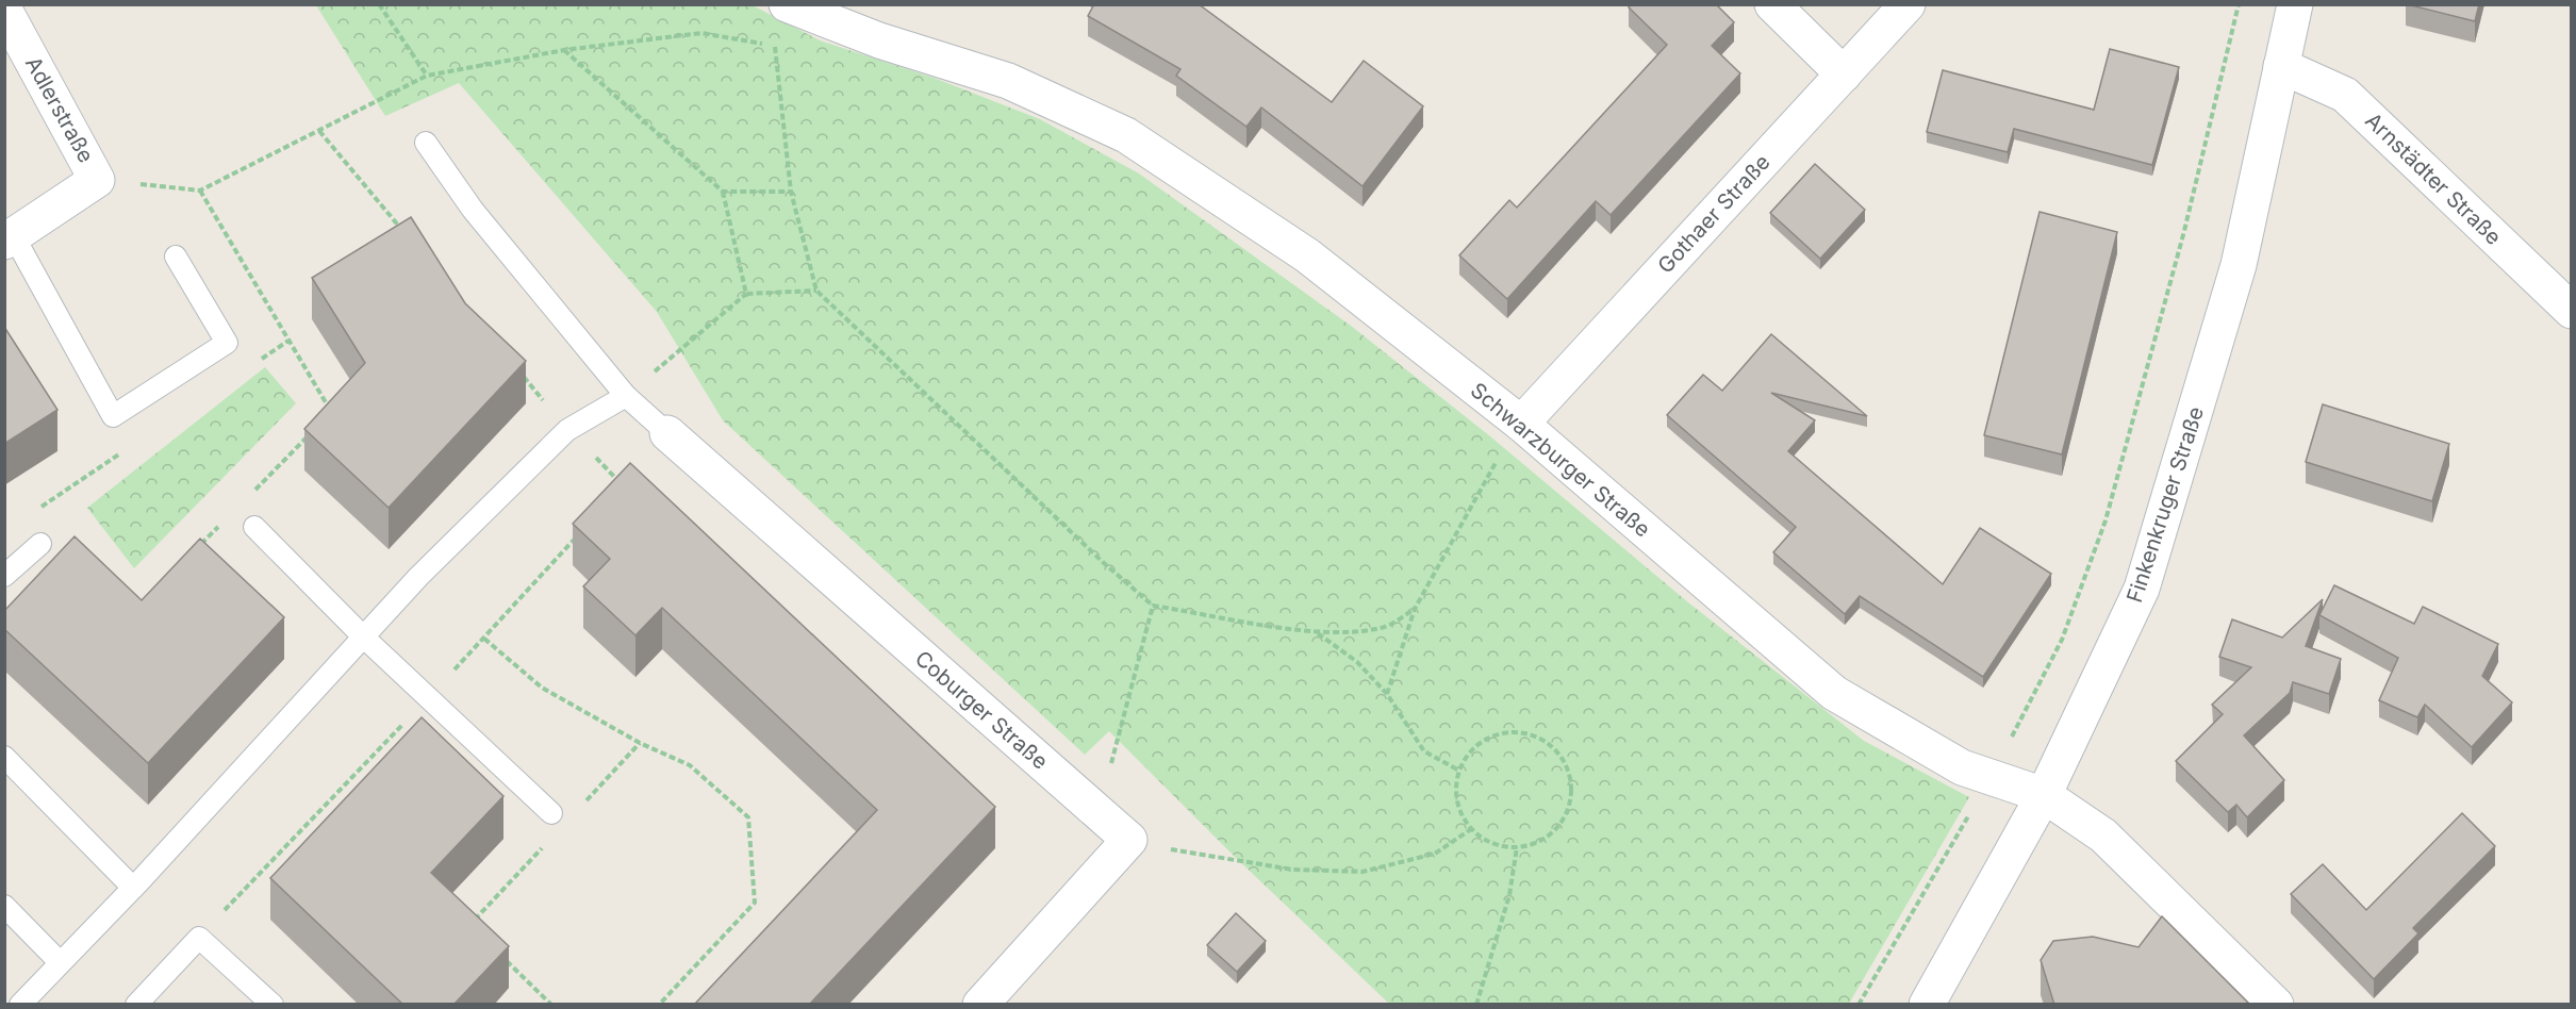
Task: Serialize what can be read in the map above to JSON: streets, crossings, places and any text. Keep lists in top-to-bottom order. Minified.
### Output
{"streets":{"street":["Adlerstraße","Arnstädter Straße","Gothaer Straße","Schwarzburger Straße","Finkenkruger Straße","Coburger Straße"]},"crossings":[["Arnstädter Straße","Finkenkruger Straße"],["Gothaer Straße","Schwarzburger Straße"],["Schwarzburger Straße","Finkenkruger Straße"]]}
